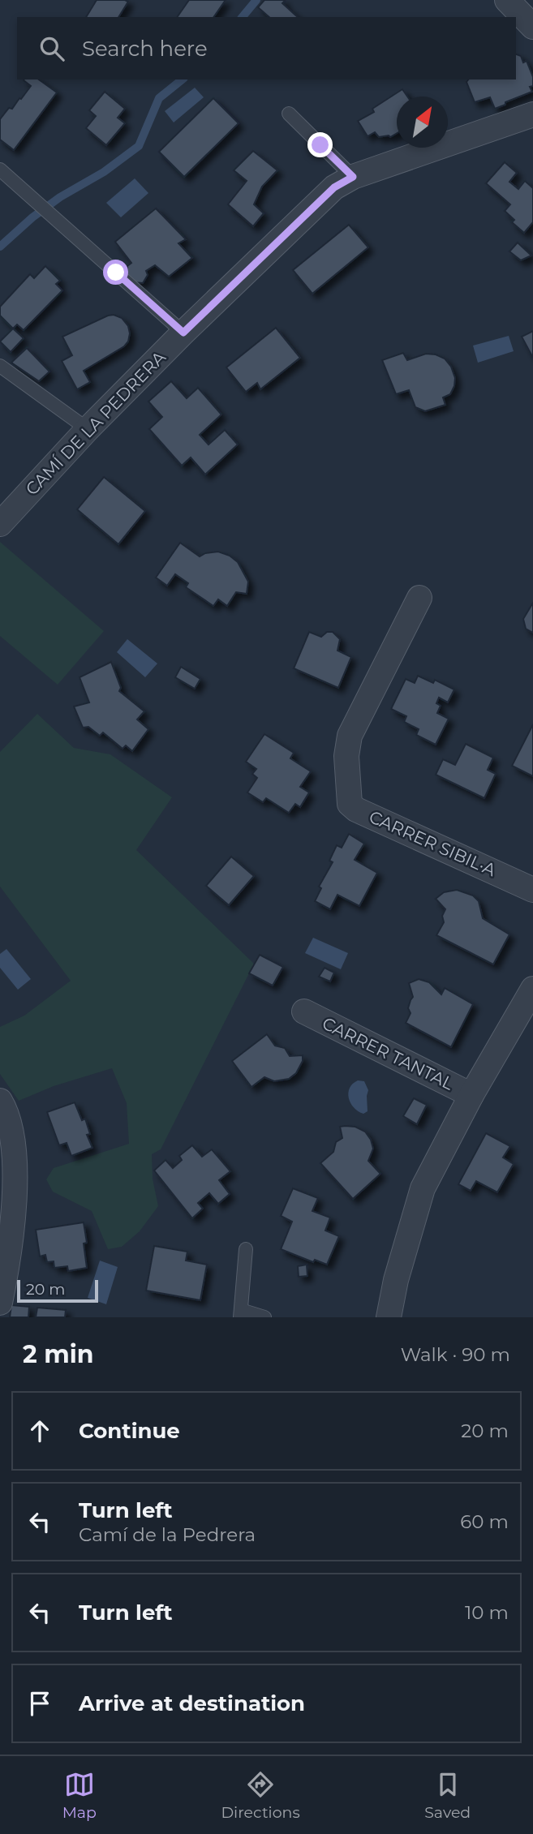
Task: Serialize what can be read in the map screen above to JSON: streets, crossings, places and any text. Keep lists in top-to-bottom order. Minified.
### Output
{"streets":{"street":["CAMÍ DE LA PEDRERA","CARRER SIBIL·A","CARRER TANTAL"]},"scale_bar":"20 m","north":"top right","page":{"search":"Search here","scale":"20 m","heading":["2 min","Walk · 90 m"],"list":[["Continue","20 m"],["Turn left","Camí de la Pedrera","60 m"],["Turn left","10 m"],"Arrive at destination"],"nav":["Map","Directions","Saved"]}}
